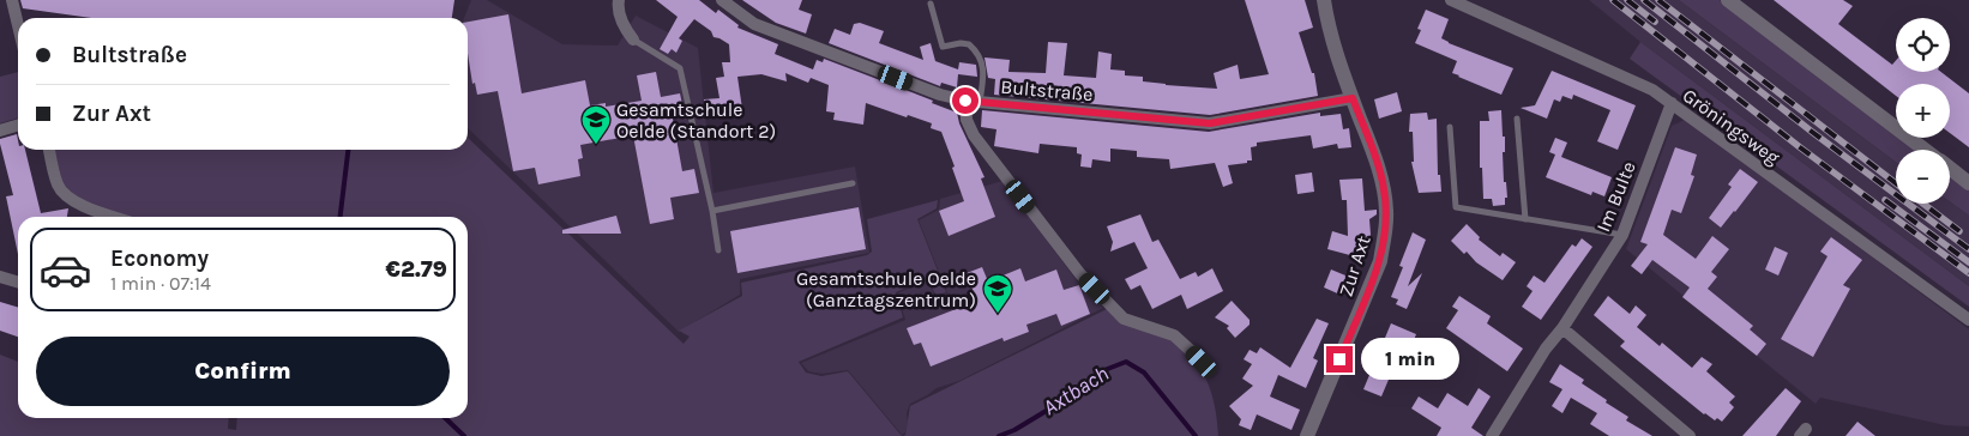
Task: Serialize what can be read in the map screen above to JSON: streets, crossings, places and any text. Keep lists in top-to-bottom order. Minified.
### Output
{"streets":{"street":["Bultstraße","Gröningsweg","Im Bulte","Zur Axt"]},"crossings":[["Bultstraße","Zur Axt"],["Gröningsweg","Im Bulte"]],"water":["Axtbach"],"places":{"school or university":["Gesamtschule Oelde (Standort 2)","Gesamtschule Oelde (Ganztagszentrum)"]},"page":{"map_buttons":["+","−"],"banner":["Bultstraße","Zur Axt"],"list":[{"name":"Economy","note":"1 min · 07:14","value":"€2.79"}],"buttons":"Confirm","bubble":"1 min"}}
